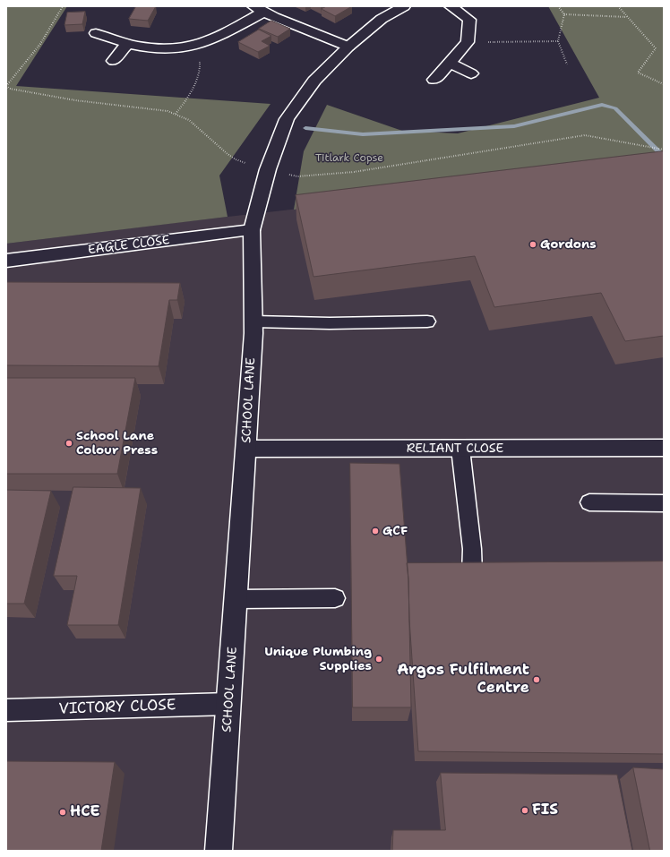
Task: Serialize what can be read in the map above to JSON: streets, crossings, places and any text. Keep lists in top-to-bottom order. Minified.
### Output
{"streets":{"street":["EAGLE CLOSE","SCHOOL LANE","RELIANT CLOSE"],"lane":["VICTORY CLOSE"]},"crossings":[["EAGLE CLOSE","SCHOOL LANE"],["SCHOOL LANE","RELIANT CLOSE"],["SCHOOL LANE","VICTORY CLOSE"]],"parks":["Titlark Copse"],"places":["Gordons","School Lane Colour Press","GCF","Unique Plumbing Supplies","Argos Fulfilment Centre","FIS","HCE"]}
